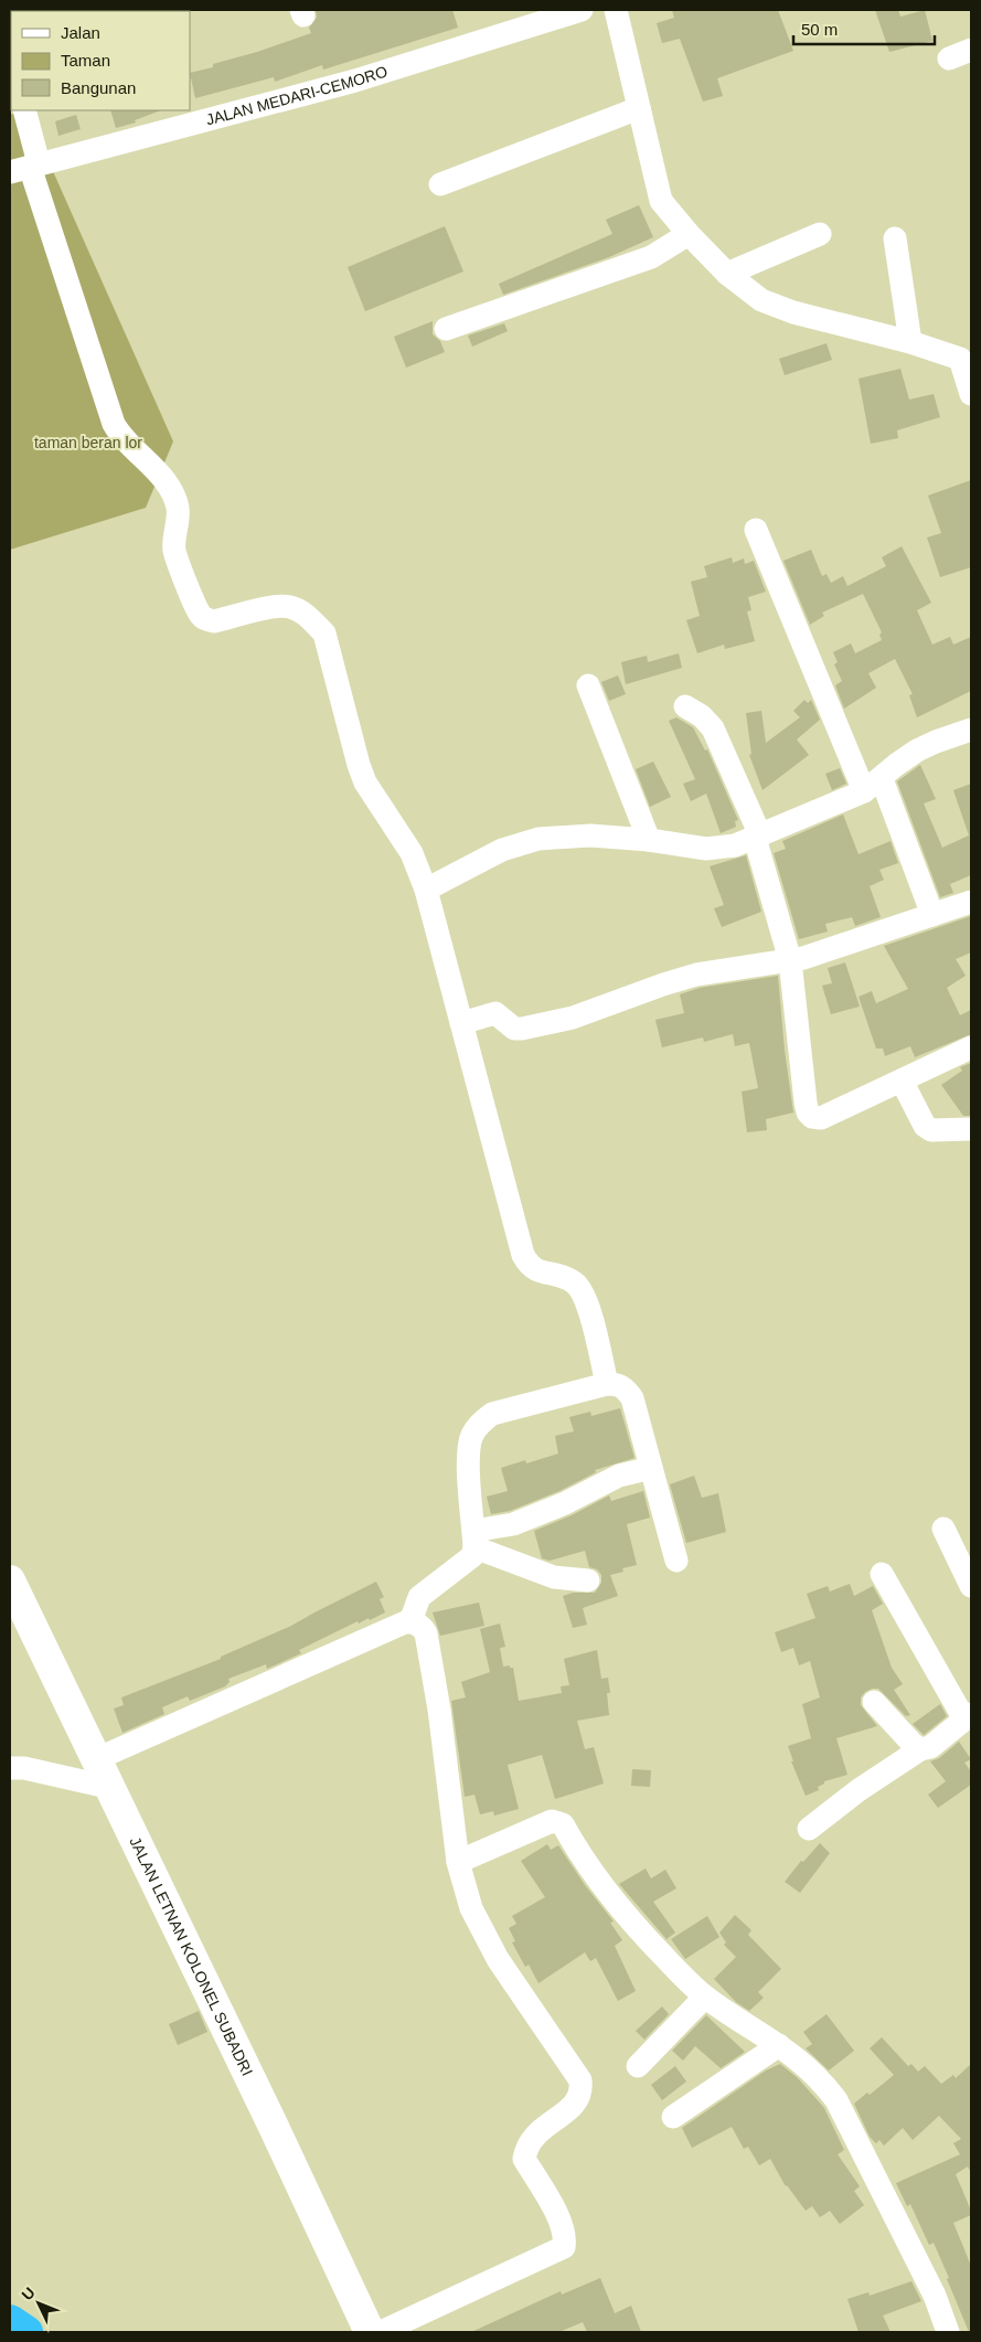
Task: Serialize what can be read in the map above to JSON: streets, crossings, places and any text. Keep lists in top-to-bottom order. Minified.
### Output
{"streets":{"main road":["JALAN LETNAN KOLONEL SUBADRI"],"street":["JALAN MEDARI-CEMORO"]},"parks":["taman beran lor"],"legend":["Jalan","Taman","Bangunan"],"scale_bar":"50 m","north":"top left"}
